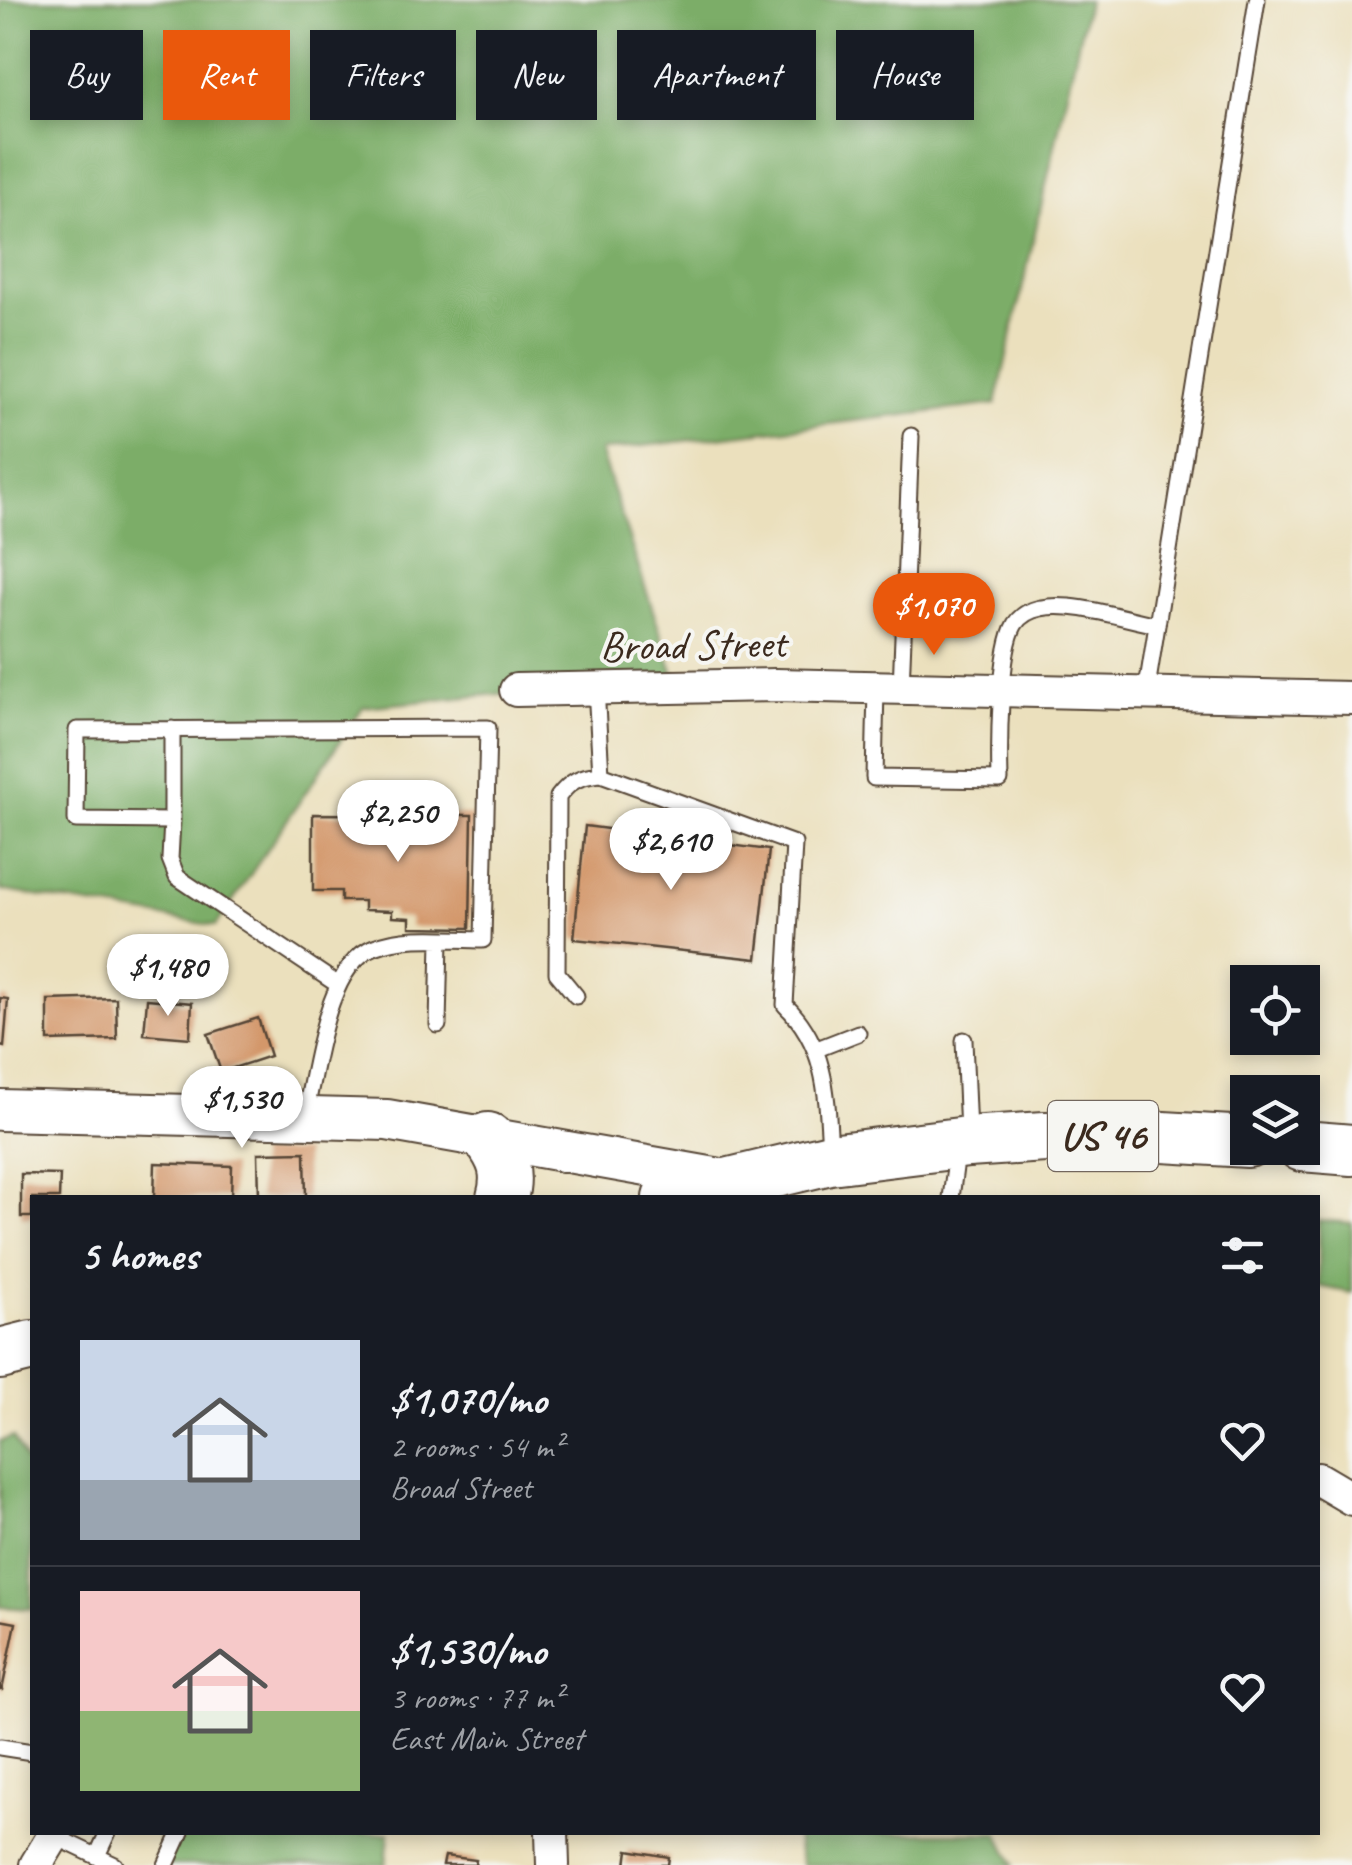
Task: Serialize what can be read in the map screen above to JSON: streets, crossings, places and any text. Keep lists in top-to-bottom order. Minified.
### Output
{"streets":{"main road":["US 46"],"street":["Broad Street"]},"page":{"chip":["Buy","Rent","Filters","New","Apartment","House"],"price":["$1,070","$2,250","$2,610","$1,480","$1,530"],"heading":"5 homes","list":[{"name":"$1,070/mo","note":"2 rooms · 54 m² · Broad Street"},{"name":"$1,530/mo","note":"3 rooms · 77 m² · East Main Street"}]}}
